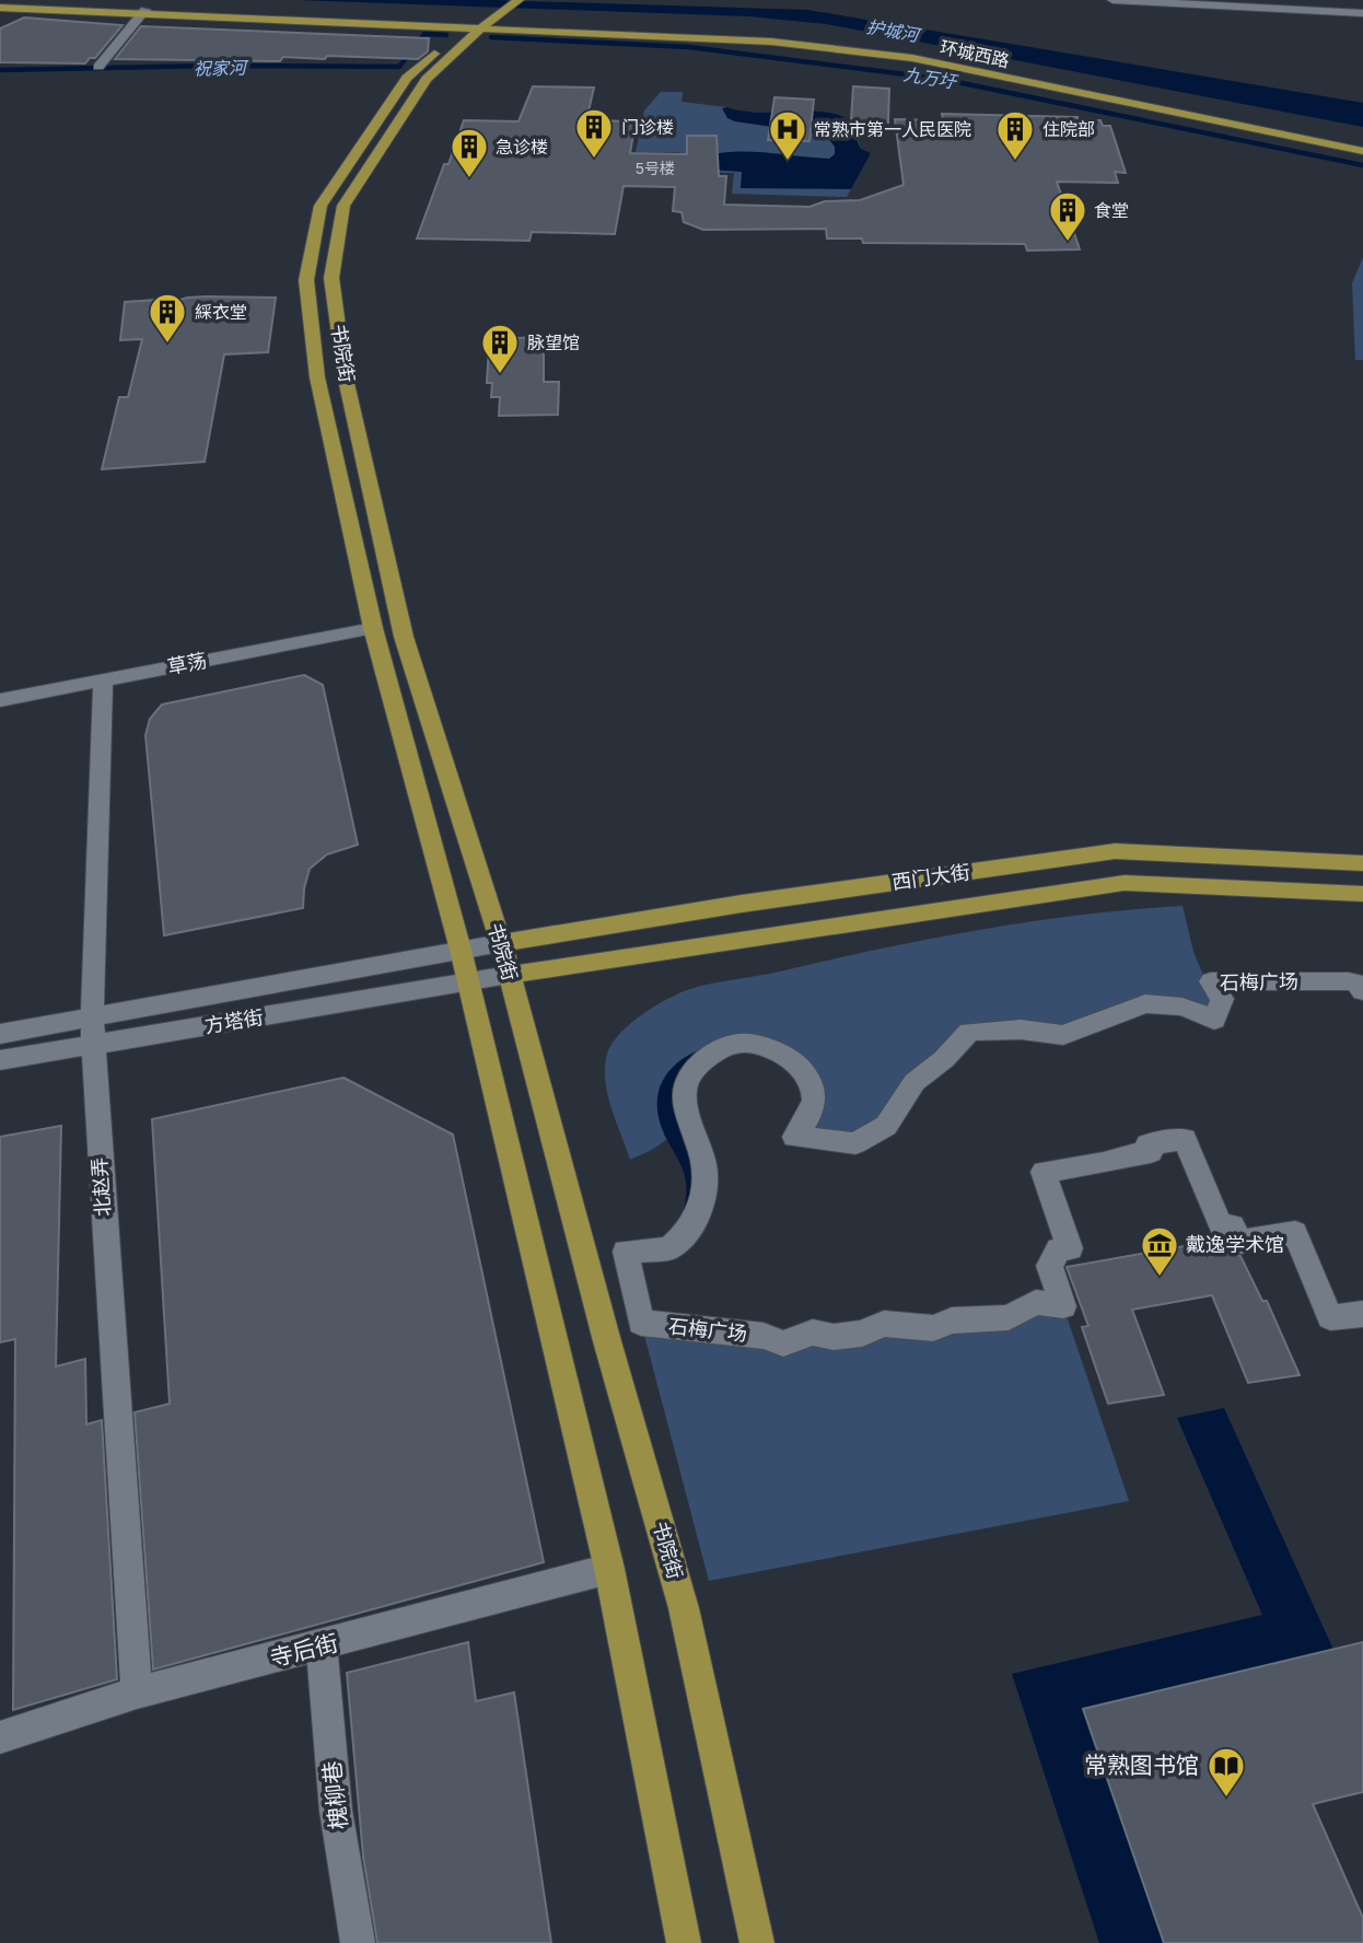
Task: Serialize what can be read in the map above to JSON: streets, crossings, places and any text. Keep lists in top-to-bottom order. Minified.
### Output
{"streets":{"main road":["环城西路","书院街","西门大街"],"street":["草荡","石梅广场","方塔街","北赵弄","寺后街","槐柳巷"]},"crossings":[["环城西路","书院街"],["书院街","草荡"],["书院街","西门大街"],["书院街","方塔街"],["书院街","寺后街"],["草荡","北赵弄"],["西门大街","方塔街"],["方塔街","北赵弄"],["北赵弄","寺后街"],["寺后街","槐柳巷"]],"water":["护城河","祝家河","九万圩"],"places":{"building":["门诊楼","住院部","急诊楼","食堂","綵衣堂","脉望馆"],"hospital":["常熟市第一人民医院"],"museum":["戴逸学术馆"],"library":["常熟图书馆"]},"house_numbers":["5号楼"]}
